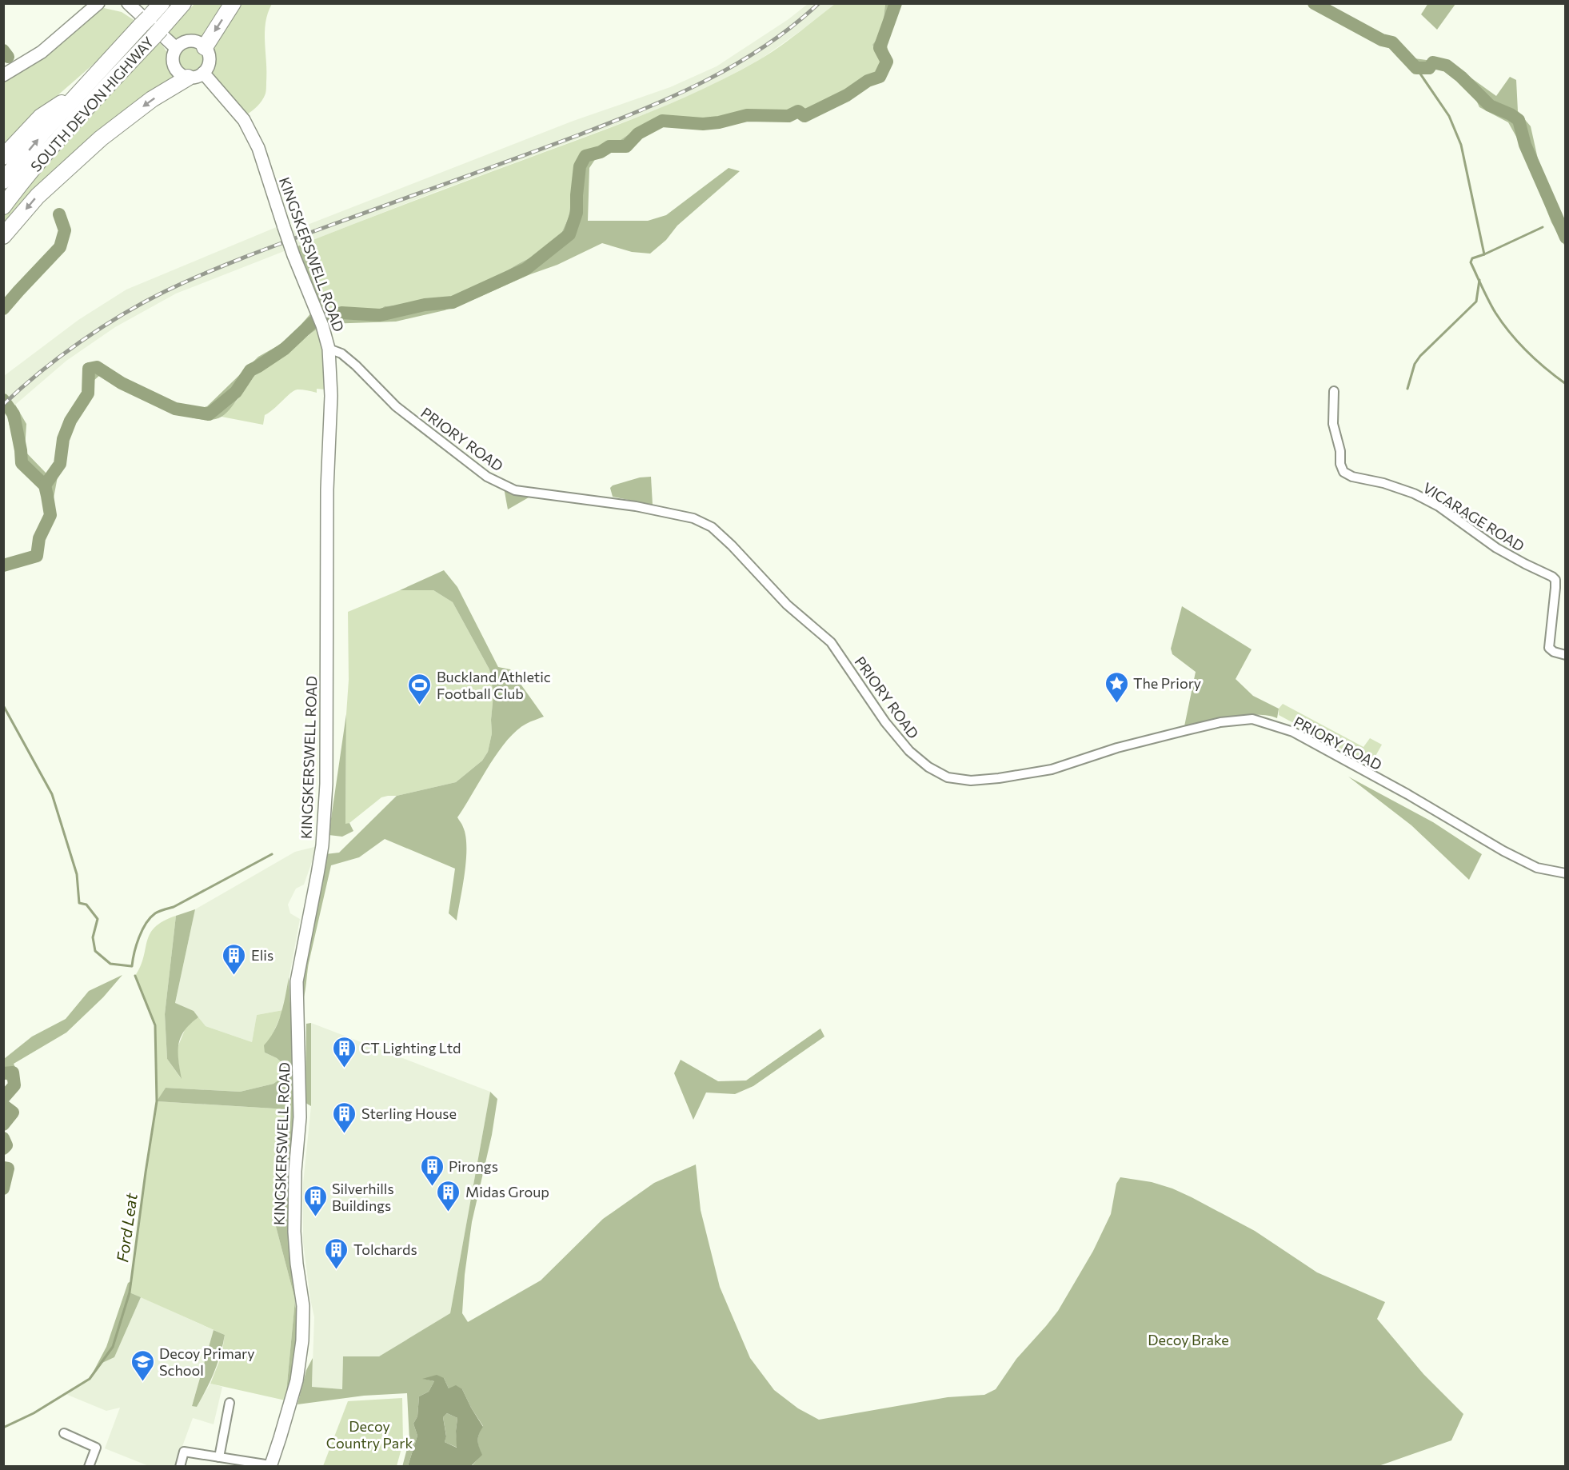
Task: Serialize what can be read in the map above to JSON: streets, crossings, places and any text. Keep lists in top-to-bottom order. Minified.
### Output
{"streets":{"highway":["SOUTH DEVON HIGHWAY"],"street":["KINGSKERSWELL ROAD","PRIORY ROAD","VICARAGE ROAD"]},"crossings":[["KINGSKERSWELL ROAD","PRIORY ROAD"]],"water":["Ford Leat"],"parks":["Decoy Brake","Decoy Country Park"],"places":{"place":["The Priory"],"sports":["Buckland Athletic Football Club"],"building":["Elis","CT Lighting Ltd","Sterling House","Pirongs","Midas Group","Silverhills Buildings","Tolchards"],"school or university":["Decoy Primary School"]}}
